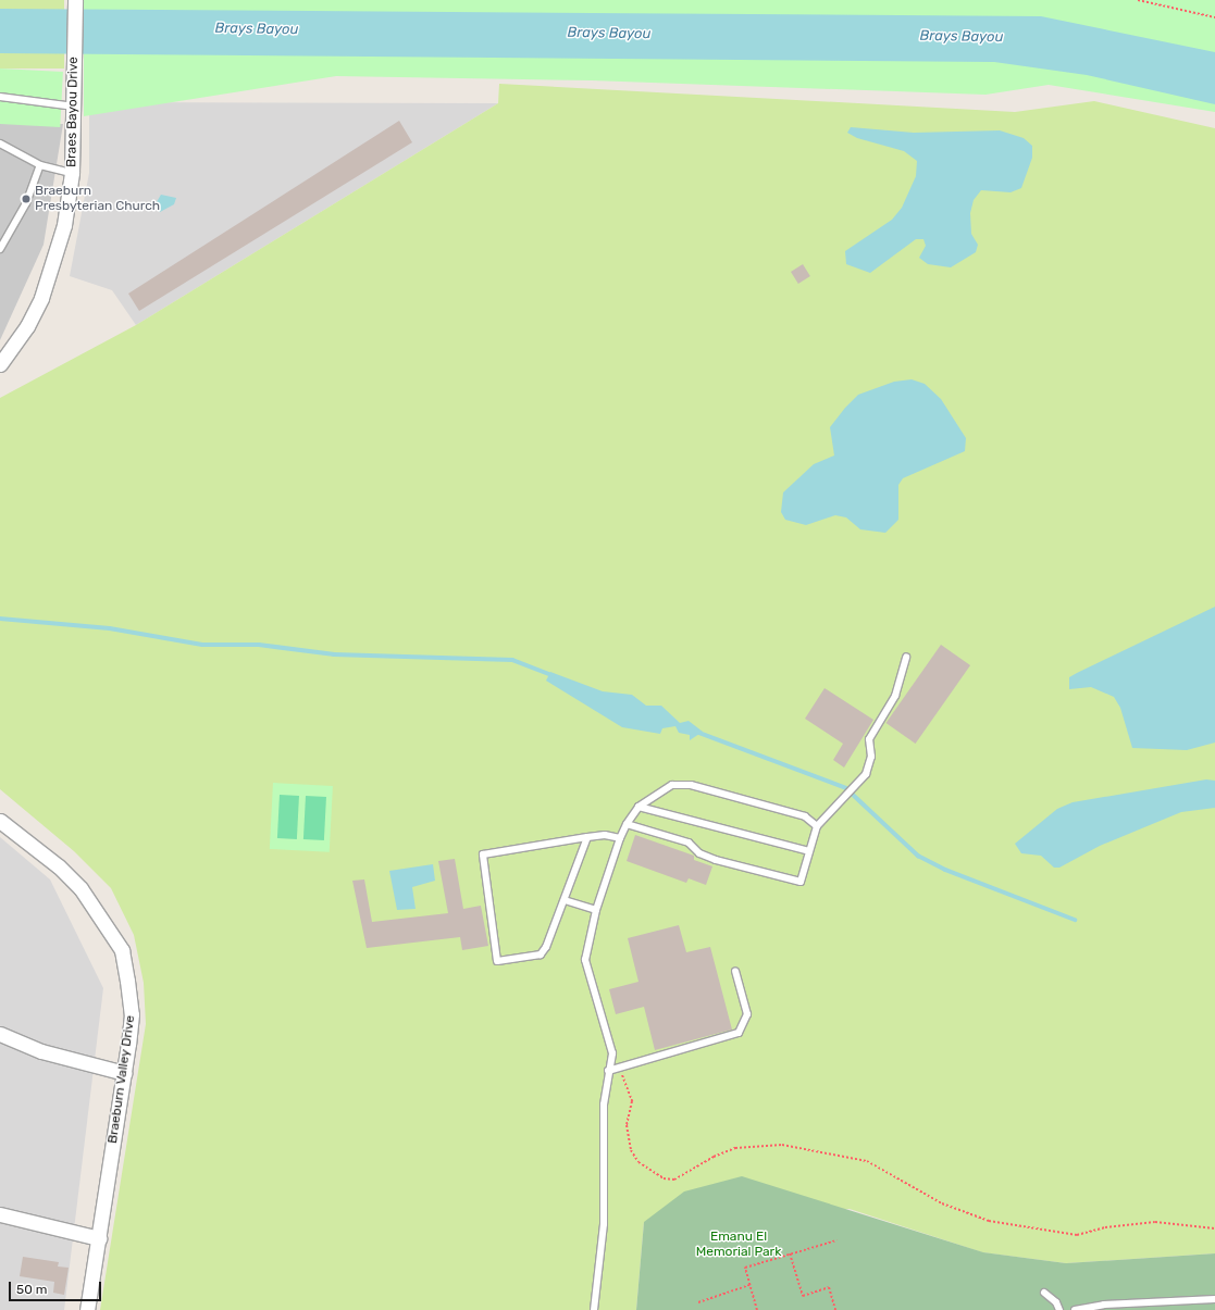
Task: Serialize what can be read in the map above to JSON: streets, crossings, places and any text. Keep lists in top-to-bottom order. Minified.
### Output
{"streets":{"street":["Braes Bayou Drive","Braeburn Valley Drive"]},"water":["Brays Bayou"],"parks":["Emanu El Memorial Park"],"places":["Braeburn Presbyterian Church"],"scale_bar":"50 m"}
